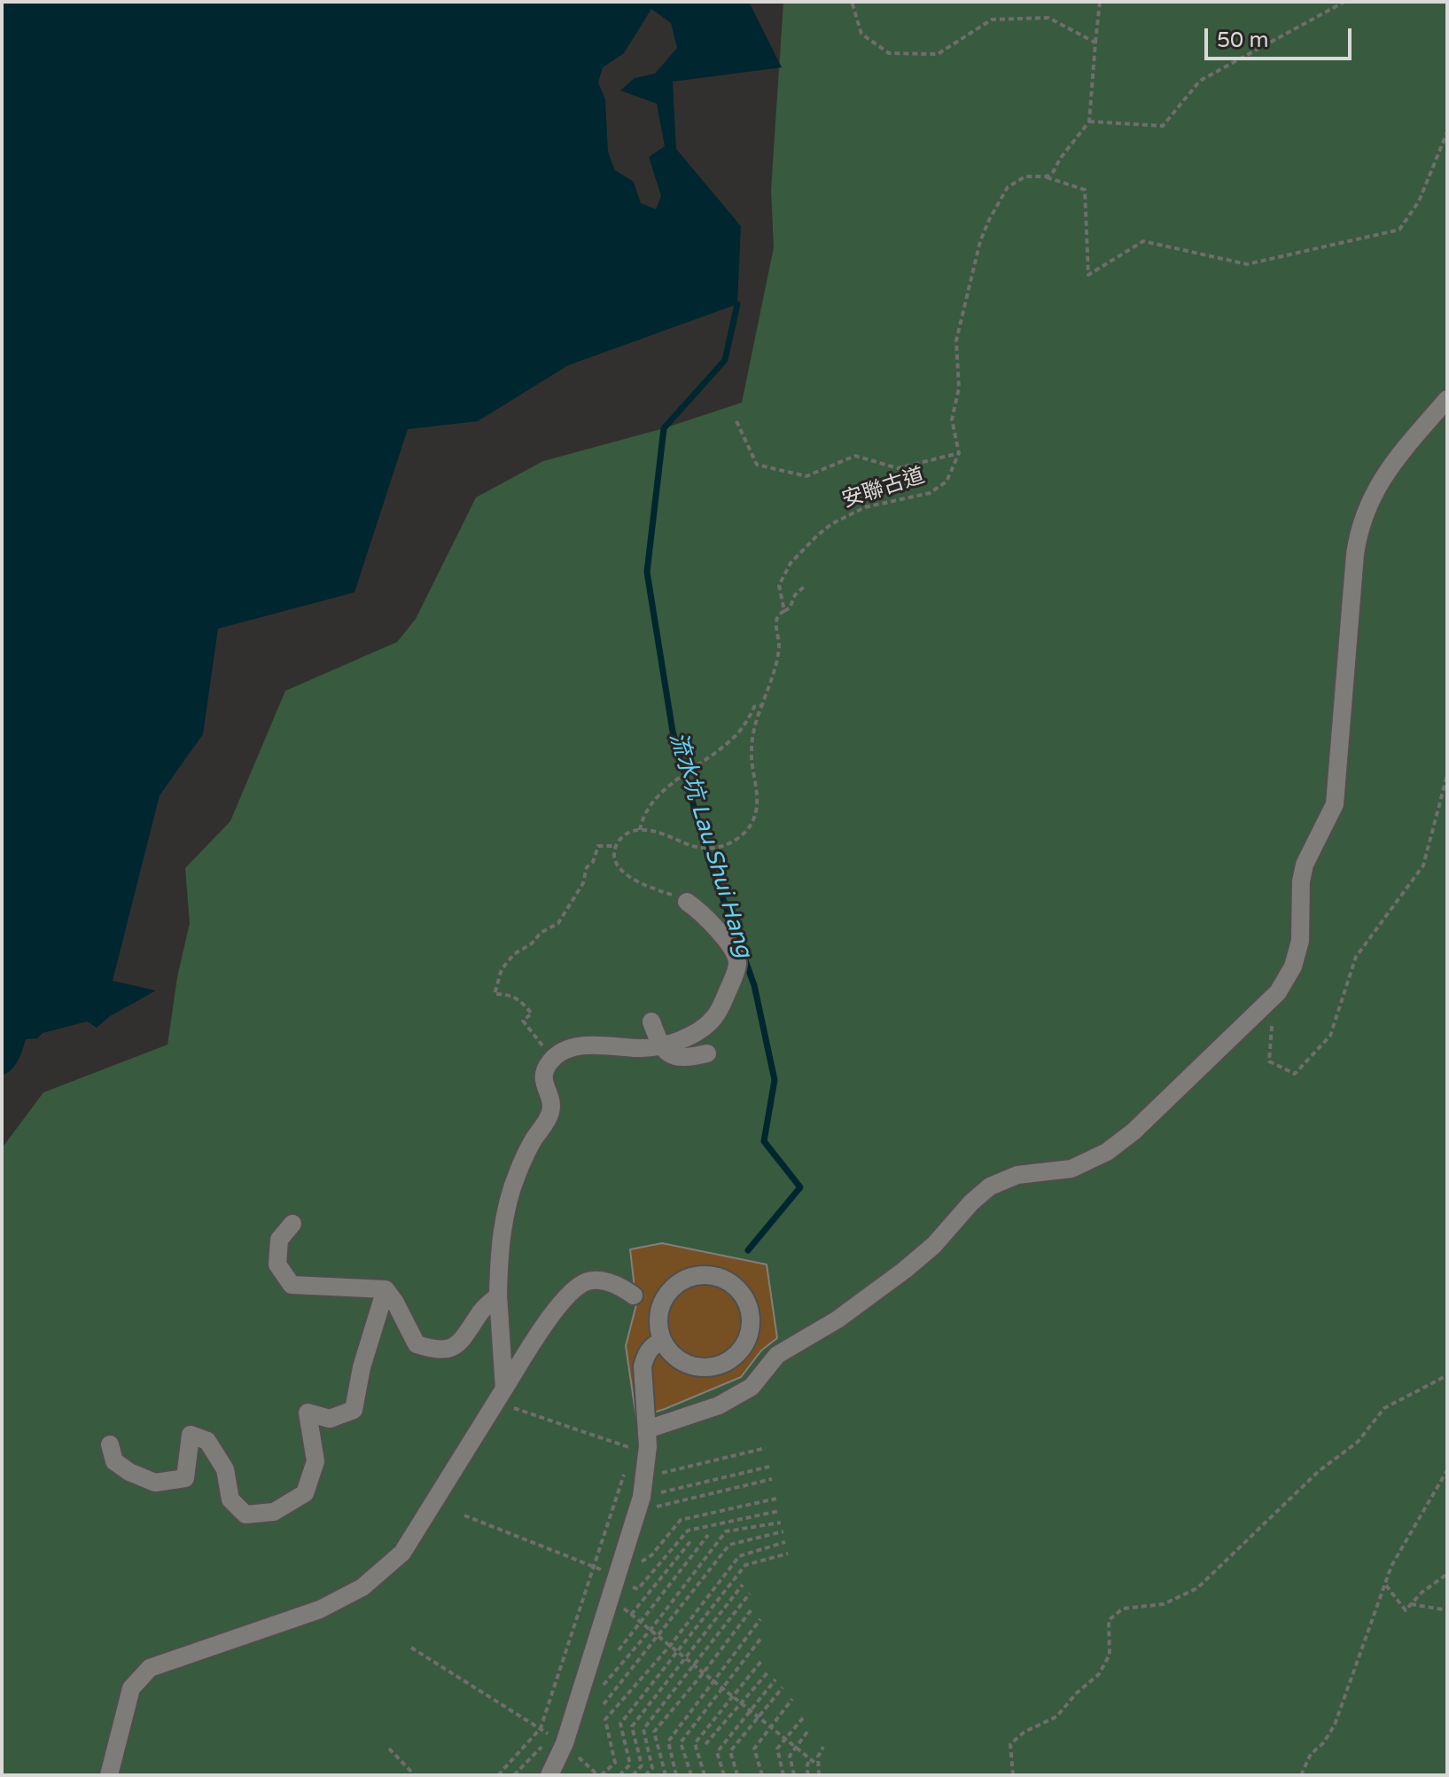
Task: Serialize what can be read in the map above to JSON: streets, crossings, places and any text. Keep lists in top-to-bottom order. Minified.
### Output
{"streets":{"path":["安聯古道"]},"water":["流水坑 Lau Shui Hang"],"scale_bar":"50 m"}
